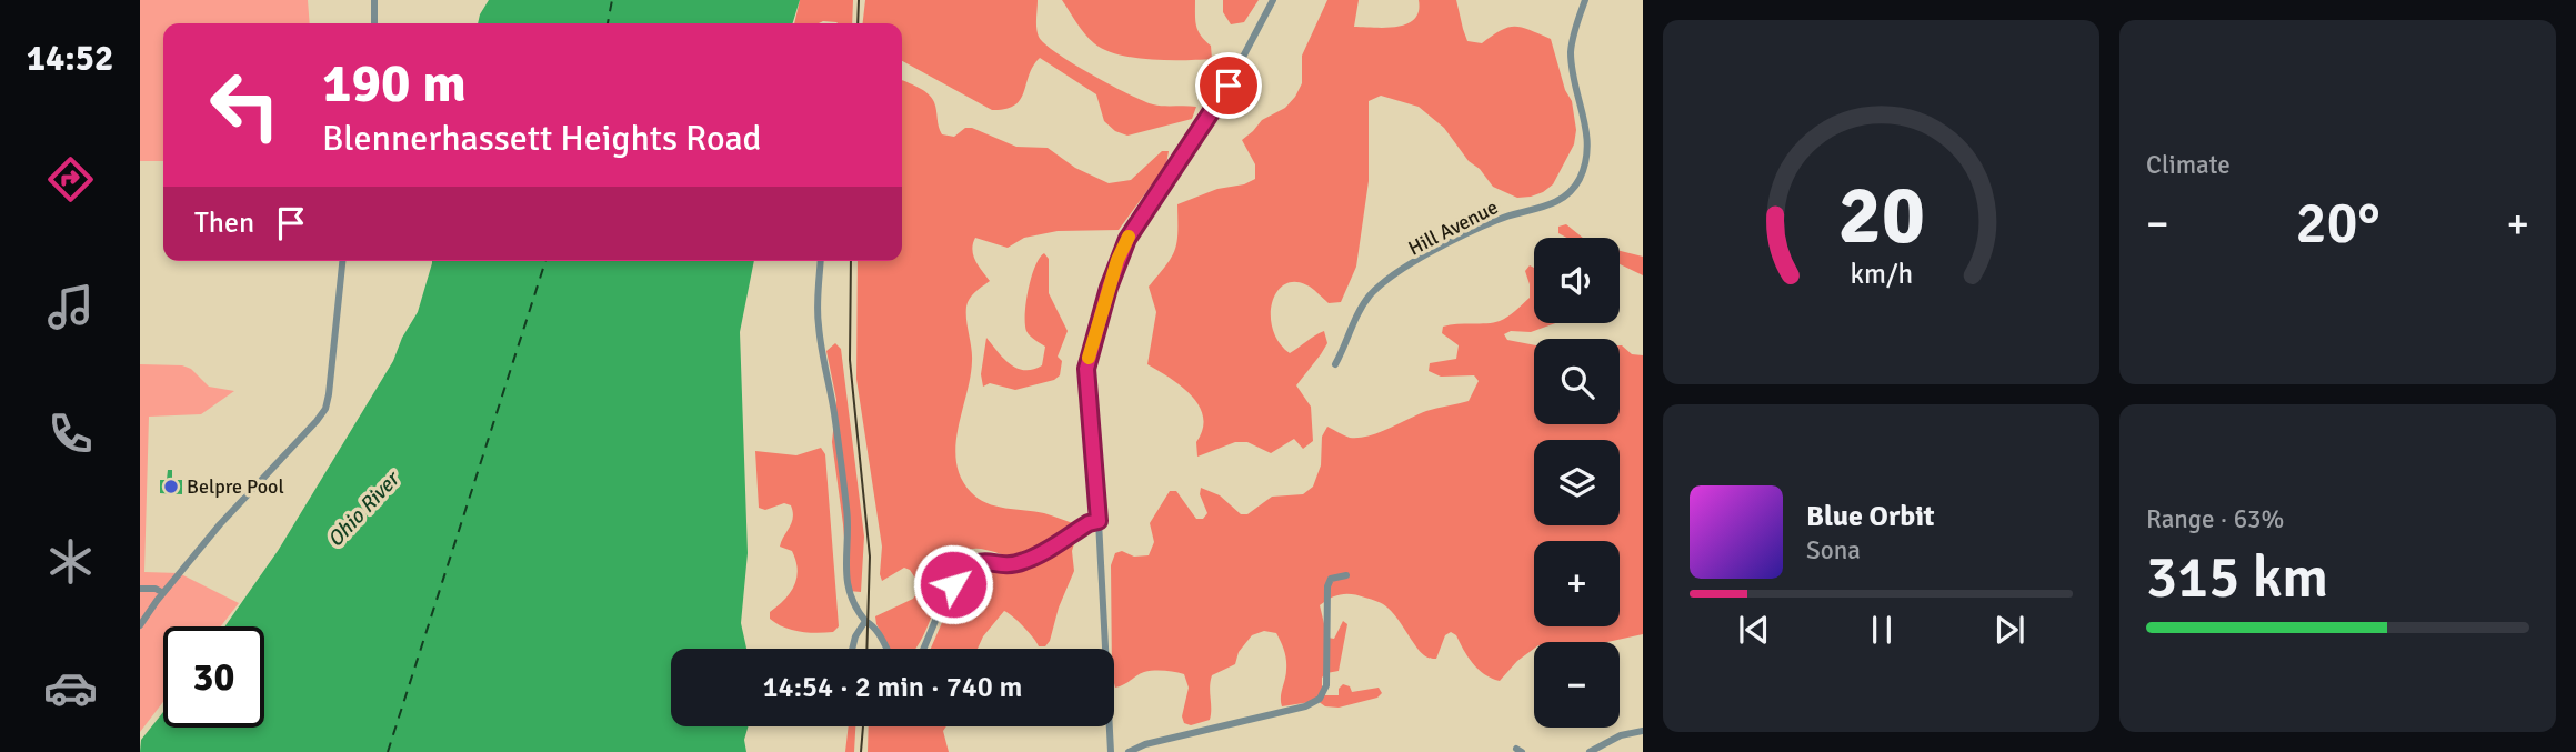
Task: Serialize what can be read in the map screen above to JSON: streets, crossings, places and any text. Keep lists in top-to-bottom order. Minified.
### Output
{"streets":{"street":["Hill Avenue"]},"water":["Ohio River"],"places":["Belpre Pool"],"page":{"tabs":"14:52","tile":["Climate",["Range · 63%","315 km"]],"turn":["190 m","Blennerhassett Heights Road"],"then":"Then","heat":["−","20°","+"],"map_buttons":["+","−"],"song":["Blue Orbit","Sona"],"limit":"30","trip":"14:54 · 2 min · 740 m","gauge":["20","km/h"]}}
